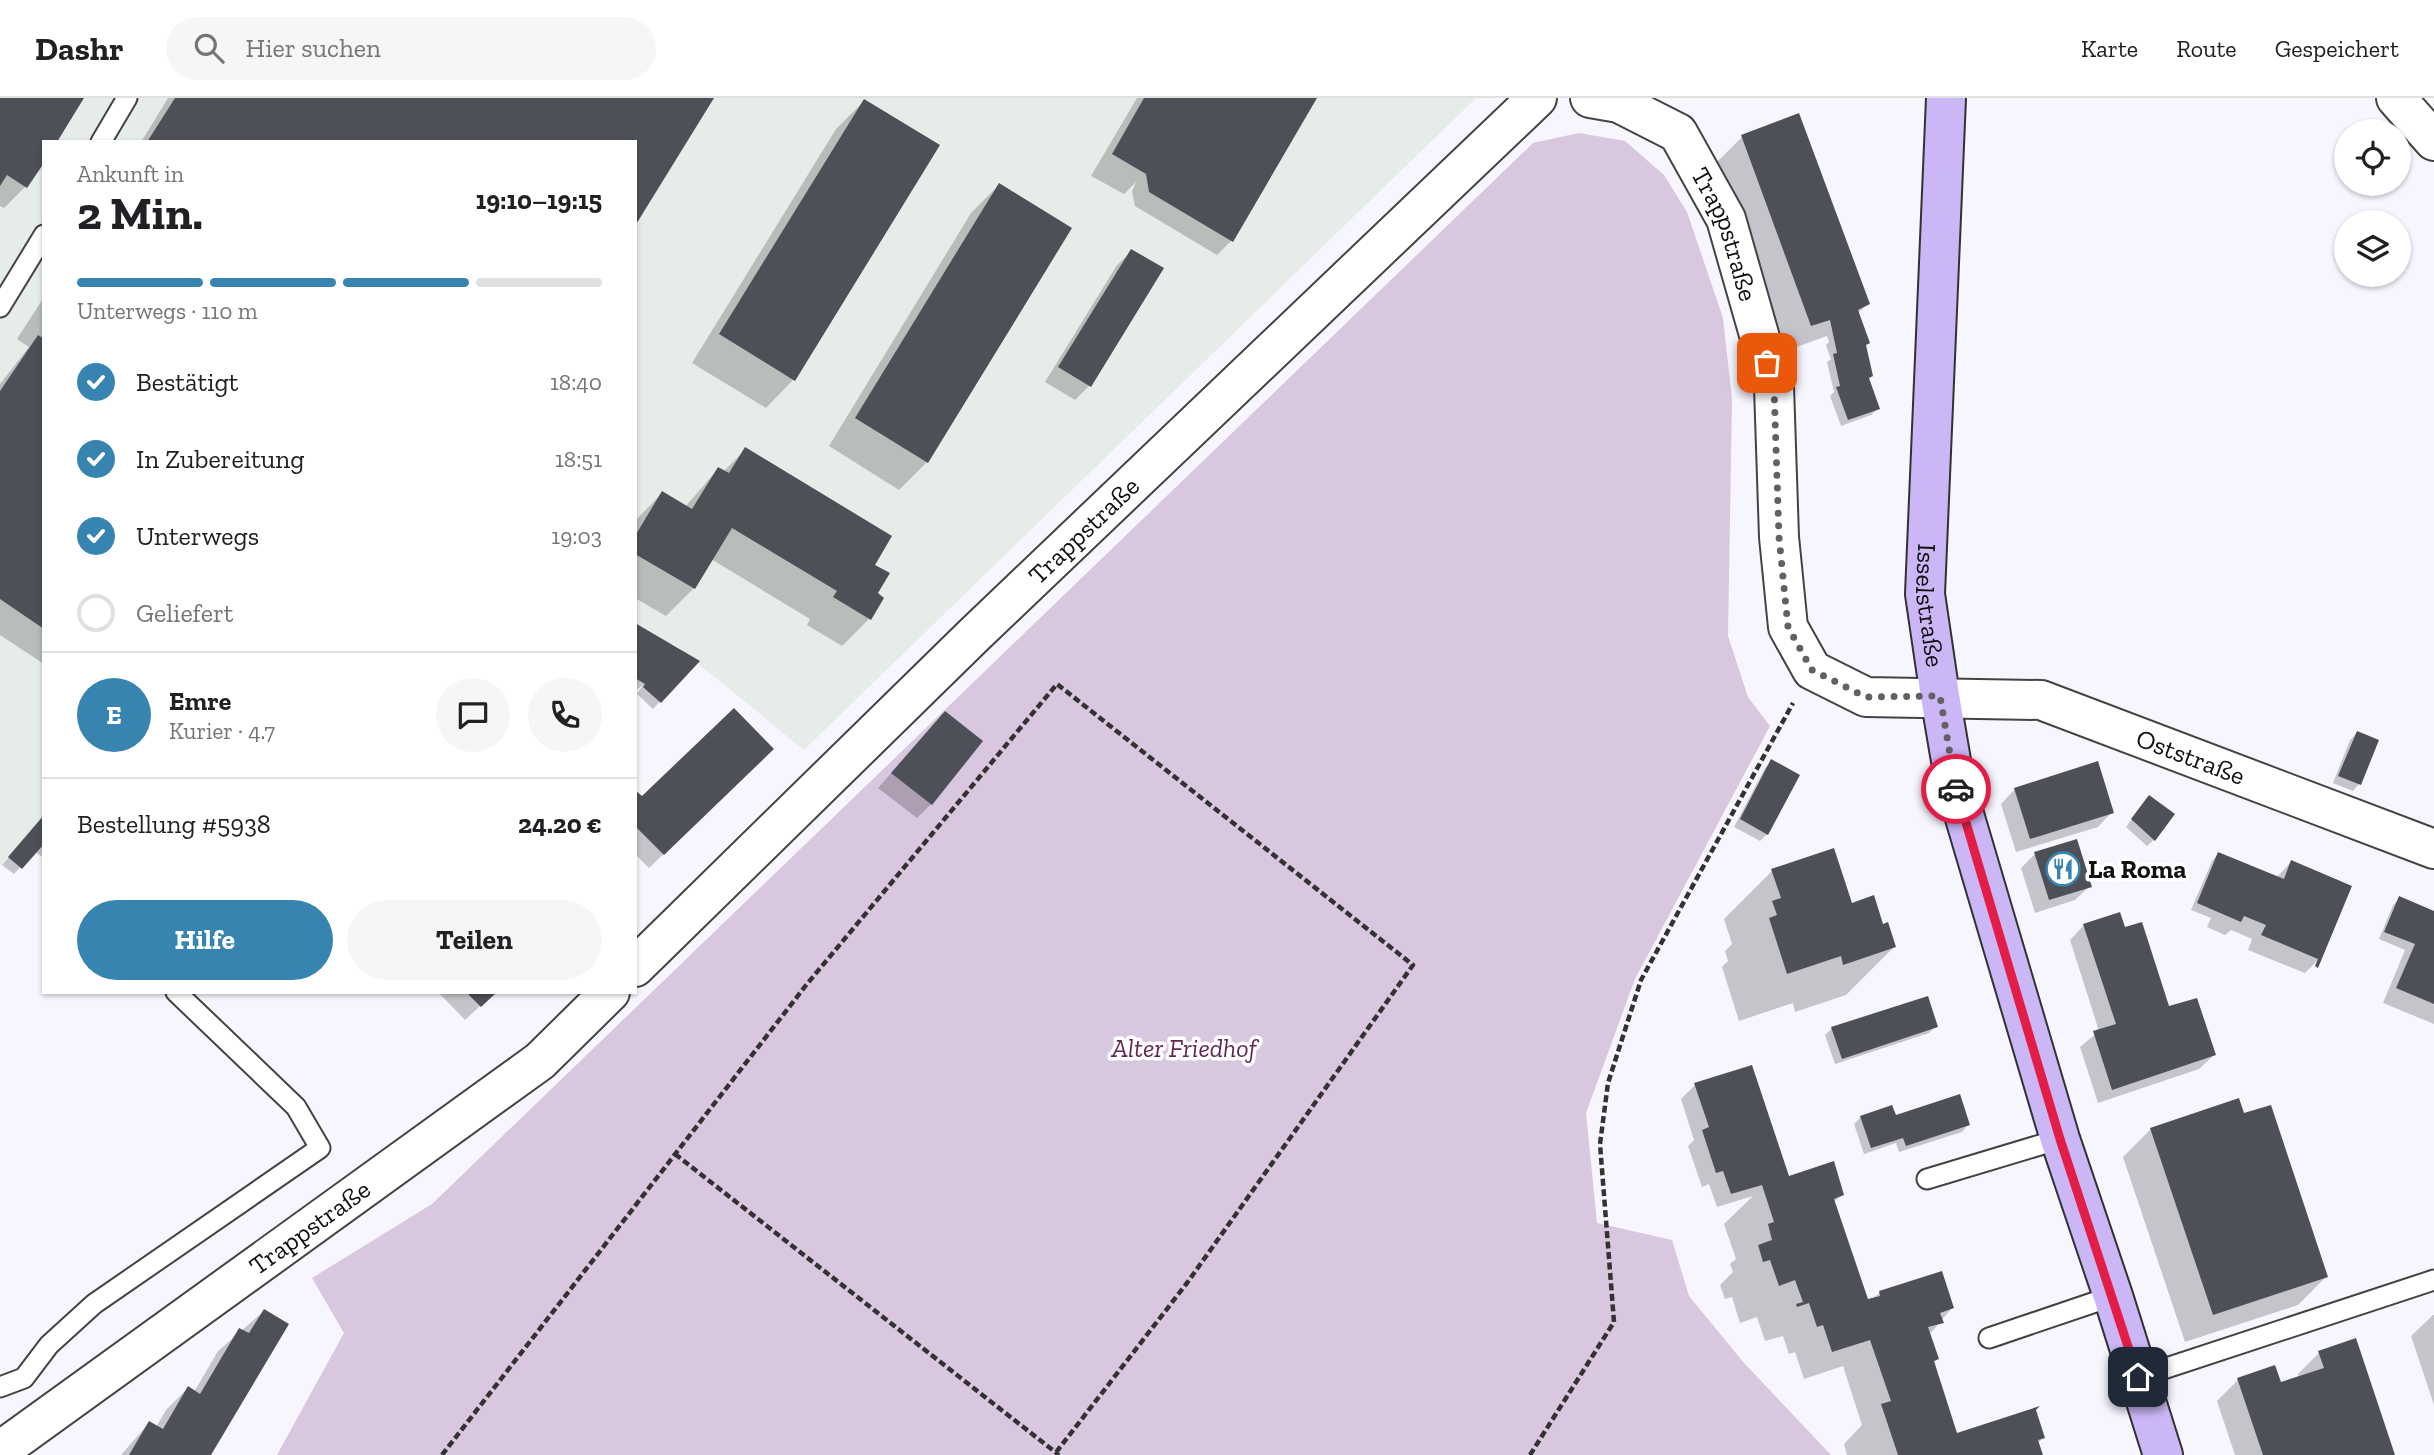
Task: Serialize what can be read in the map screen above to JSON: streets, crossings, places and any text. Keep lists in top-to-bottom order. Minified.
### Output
{"streets":{"main road":["Isselstraße"],"street":["Trappstraße","Oststraße"]},"crossings":[["Isselstraße","Oststraße"]],"parks":["Alter Friedhof"],"places":{"restaurant":["La Roma"]},"page":{"header":"Dashr","search":"Hier suchen","nav":["Karte","Route","Gespeichert"],"heading":["2 Min.","Ankunft in","19:10–19:15"],"panel":["Emre","Kurier · 4.7","Bestellung #5938","24.20 €"],"bar":"Unterwegs · 110 m","list":[["Bestätigt","18:40"],["In Zubereitung","18:51"],["Unterwegs","19:03"],"Geliefert"],"round":"E","buttons":["Hilfe","Teilen"]}}
